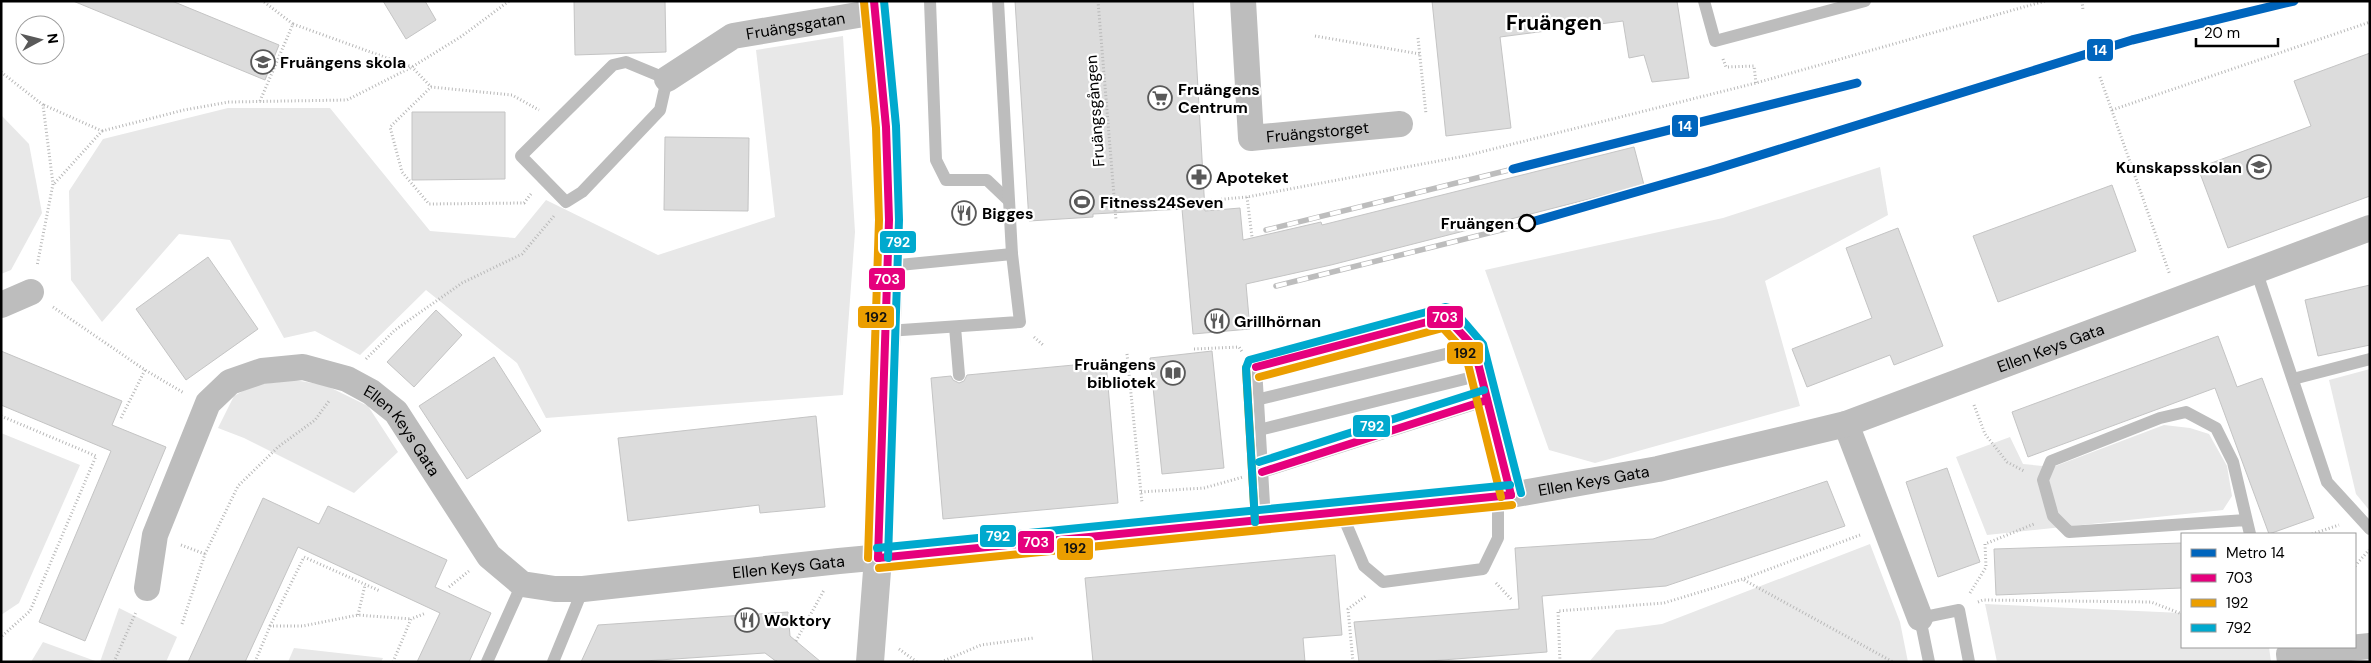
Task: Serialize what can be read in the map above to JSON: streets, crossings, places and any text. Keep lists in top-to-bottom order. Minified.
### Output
{"streets":{"street":["Fruängsgatan","Fruängstorget","Ellen Keys Gata"],"path":["Fruängsgången"]},"crossings":[["Fruängsgatan","Ellen Keys Gata"]],"districts":["Fruängen"],"places":{"school or university":["Fruängens skola","Kunskapsskolan"],"supermarket":["Fruängens Centrum"],"pharmacy":["Apoteket"],"sports":["Fitness24Seven"],"restaurant":["Bigges","Grillhörnan","Woktory"],"other":["Fruängen"],"library":["Fruängens bibliotek"]},"lines":["metro line 14","transit line 703","transit line 792","transit line 192"],"legend":["Metro 14","703","192","792"],"scale_bar":"20 m","north":"right"}
